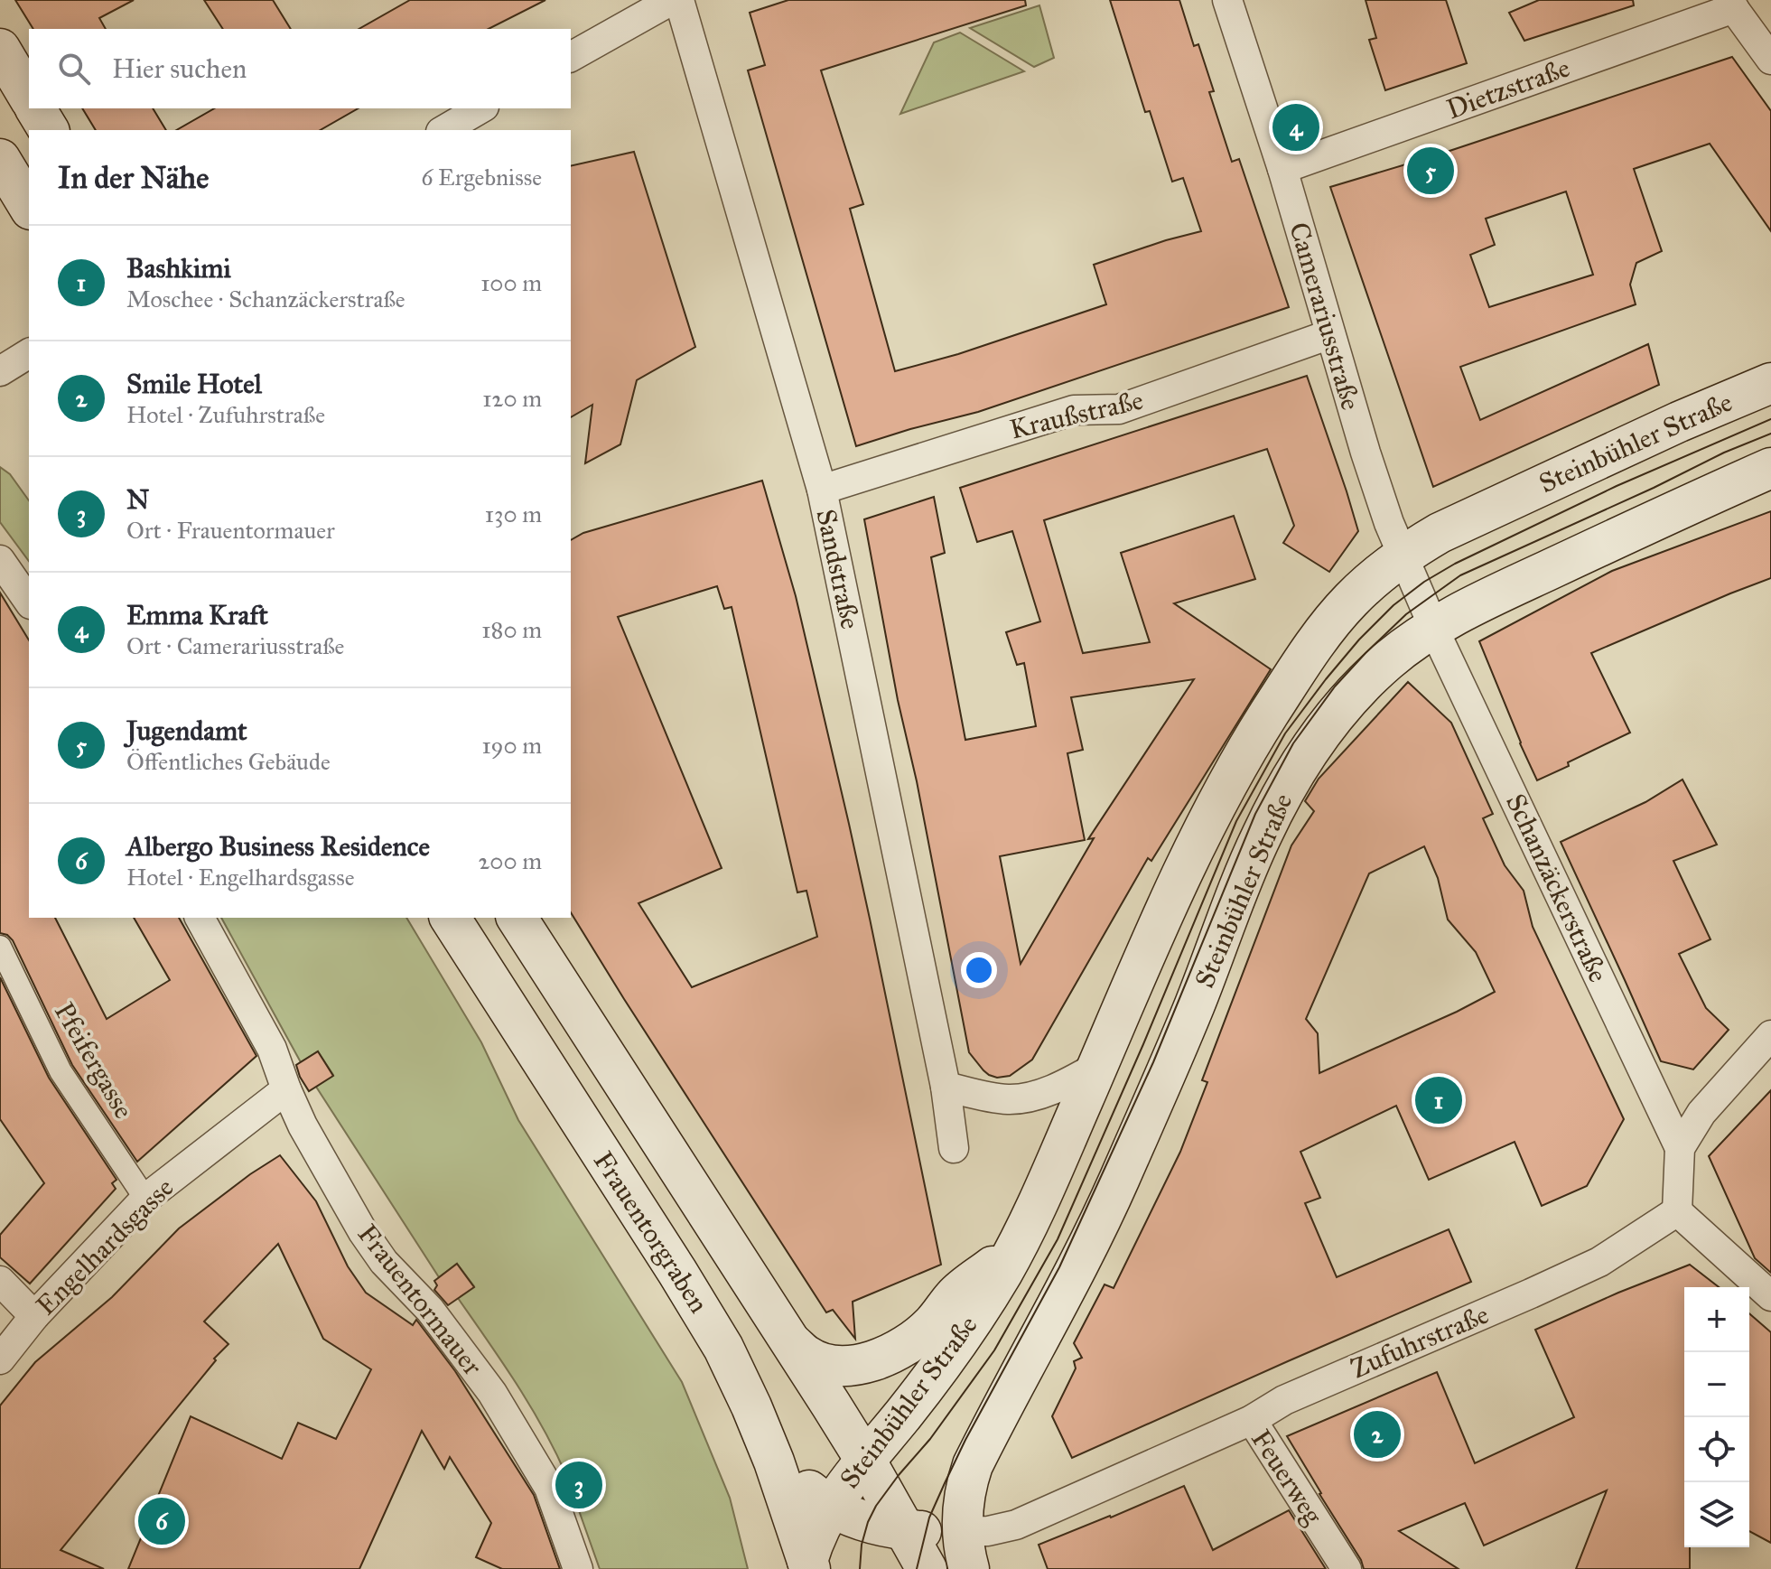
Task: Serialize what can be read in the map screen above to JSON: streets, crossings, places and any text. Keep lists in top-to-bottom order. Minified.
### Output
{"streets":{"main road":["Steinbühler Straße","Frauentorgraben"],"street":["Dietzstraße","Camerariusstraße","Kraußstraße","Sandstraße","Schanzäckerstraße","Pfeifergasse","Engelhardsgasse","Frauentormauer","Zufuhrstraße","Feuerweg"]},"crossings":[["Dietzstraße","Camerariusstraße"],["Camerariusstraße","Kraußstraße"],["Camerariusstraße","Steinbühler Straße"],["Camerariusstraße","Schanzäckerstraße"],["Kraußstraße","Sandstraße"],["Steinbühler Straße","Schanzäckerstraße"],["Steinbühler Straße","Frauentorgraben"],["Steinbühler Straße","Zufuhrstraße"],["Pfeifergasse","Engelhardsgasse"],["Engelhardsgasse","Frauentormauer"],["Zufuhrstraße","Feuerweg"]],"page":{"search":"Hier suchen","pins":["4","5","1","2","3","6"],"heading":["In der Nähe","6 Ergebnisse"],"list":[{"mark":"1","name":"Bashkimi","note":"Moschee · Schanzäckerstraße","value":"100 m"},{"mark":"2","name":"Smile Hotel","note":"Hotel · Zufuhrstraße","value":"120 m"},{"mark":"3","name":"N","note":"Ort · Frauentormauer","value":"130 m"},{"mark":"4","name":"Emma Kraft","note":"Ort · Camerariusstraße","value":"180 m"},{"mark":"5","name":"Jugendamt","note":"Öffentliches Gebäude","value":"190 m"},{"mark":"6","name":"Albergo Business Residence","note":"Hotel · Engelhardsgasse","value":"200 m"}],"map_buttons":["+","−"]}}
